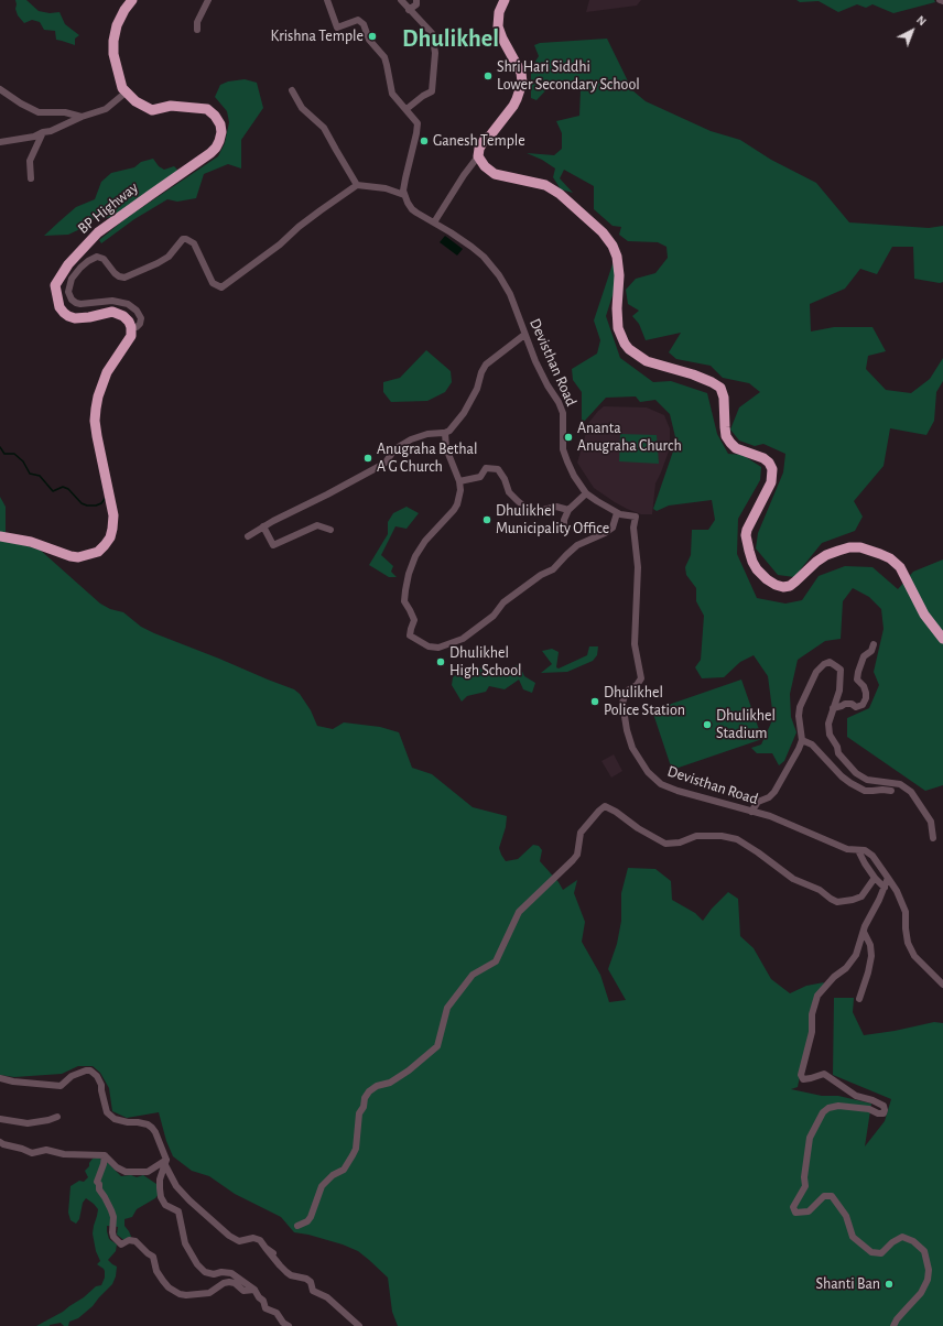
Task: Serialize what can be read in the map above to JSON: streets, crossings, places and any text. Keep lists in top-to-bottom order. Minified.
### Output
{"streets":{"highway":["BP Highway"],"street":["Devisthan Road"]},"districts":["Dhulikhel"],"places":["Krishna Temple","Shri Hari Siddhi Lower Secondary School","Ganesh Temple","Ananta Anugraha Church","Anugraha Bethal A G Church","Dhulikhel Municipality Office","Dhulikhel High School","Dhulikhel Police Station","Dhulikhel Stadium","Shanti Ban"],"north":"top right"}
